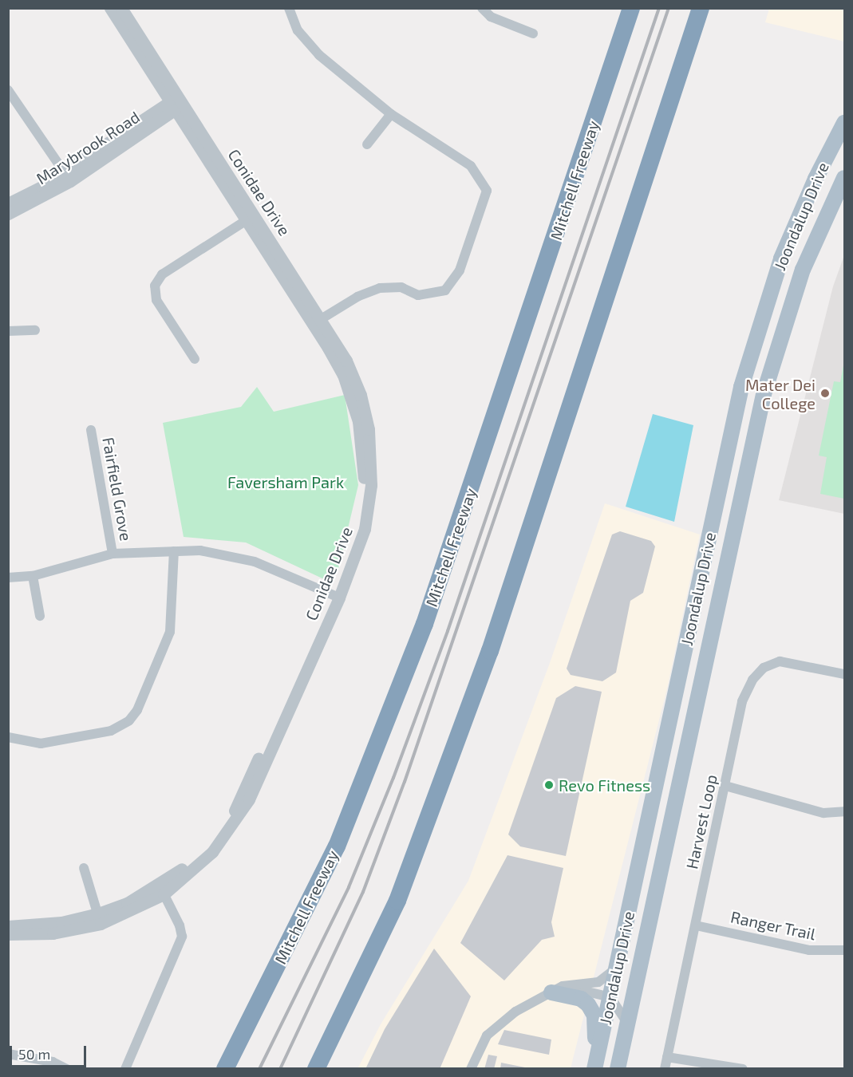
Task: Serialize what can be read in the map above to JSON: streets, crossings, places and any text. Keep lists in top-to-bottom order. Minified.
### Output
{"streets":{"highway":["Mitchell Freeway"],"main road":["Joondalup Drive"],"street":["Marybrook Road","Conidae Drive","Fairfield Grove","Harvest Loop","Ranger Trail"]},"crossings":[["Marybrook Road","Conidae Drive"],["Harvest Loop","Ranger Trail"]],"parks":["Faversham Park"],"places":["Mater Dei College","Revo Fitness"],"scale_bar":"50 m"}
